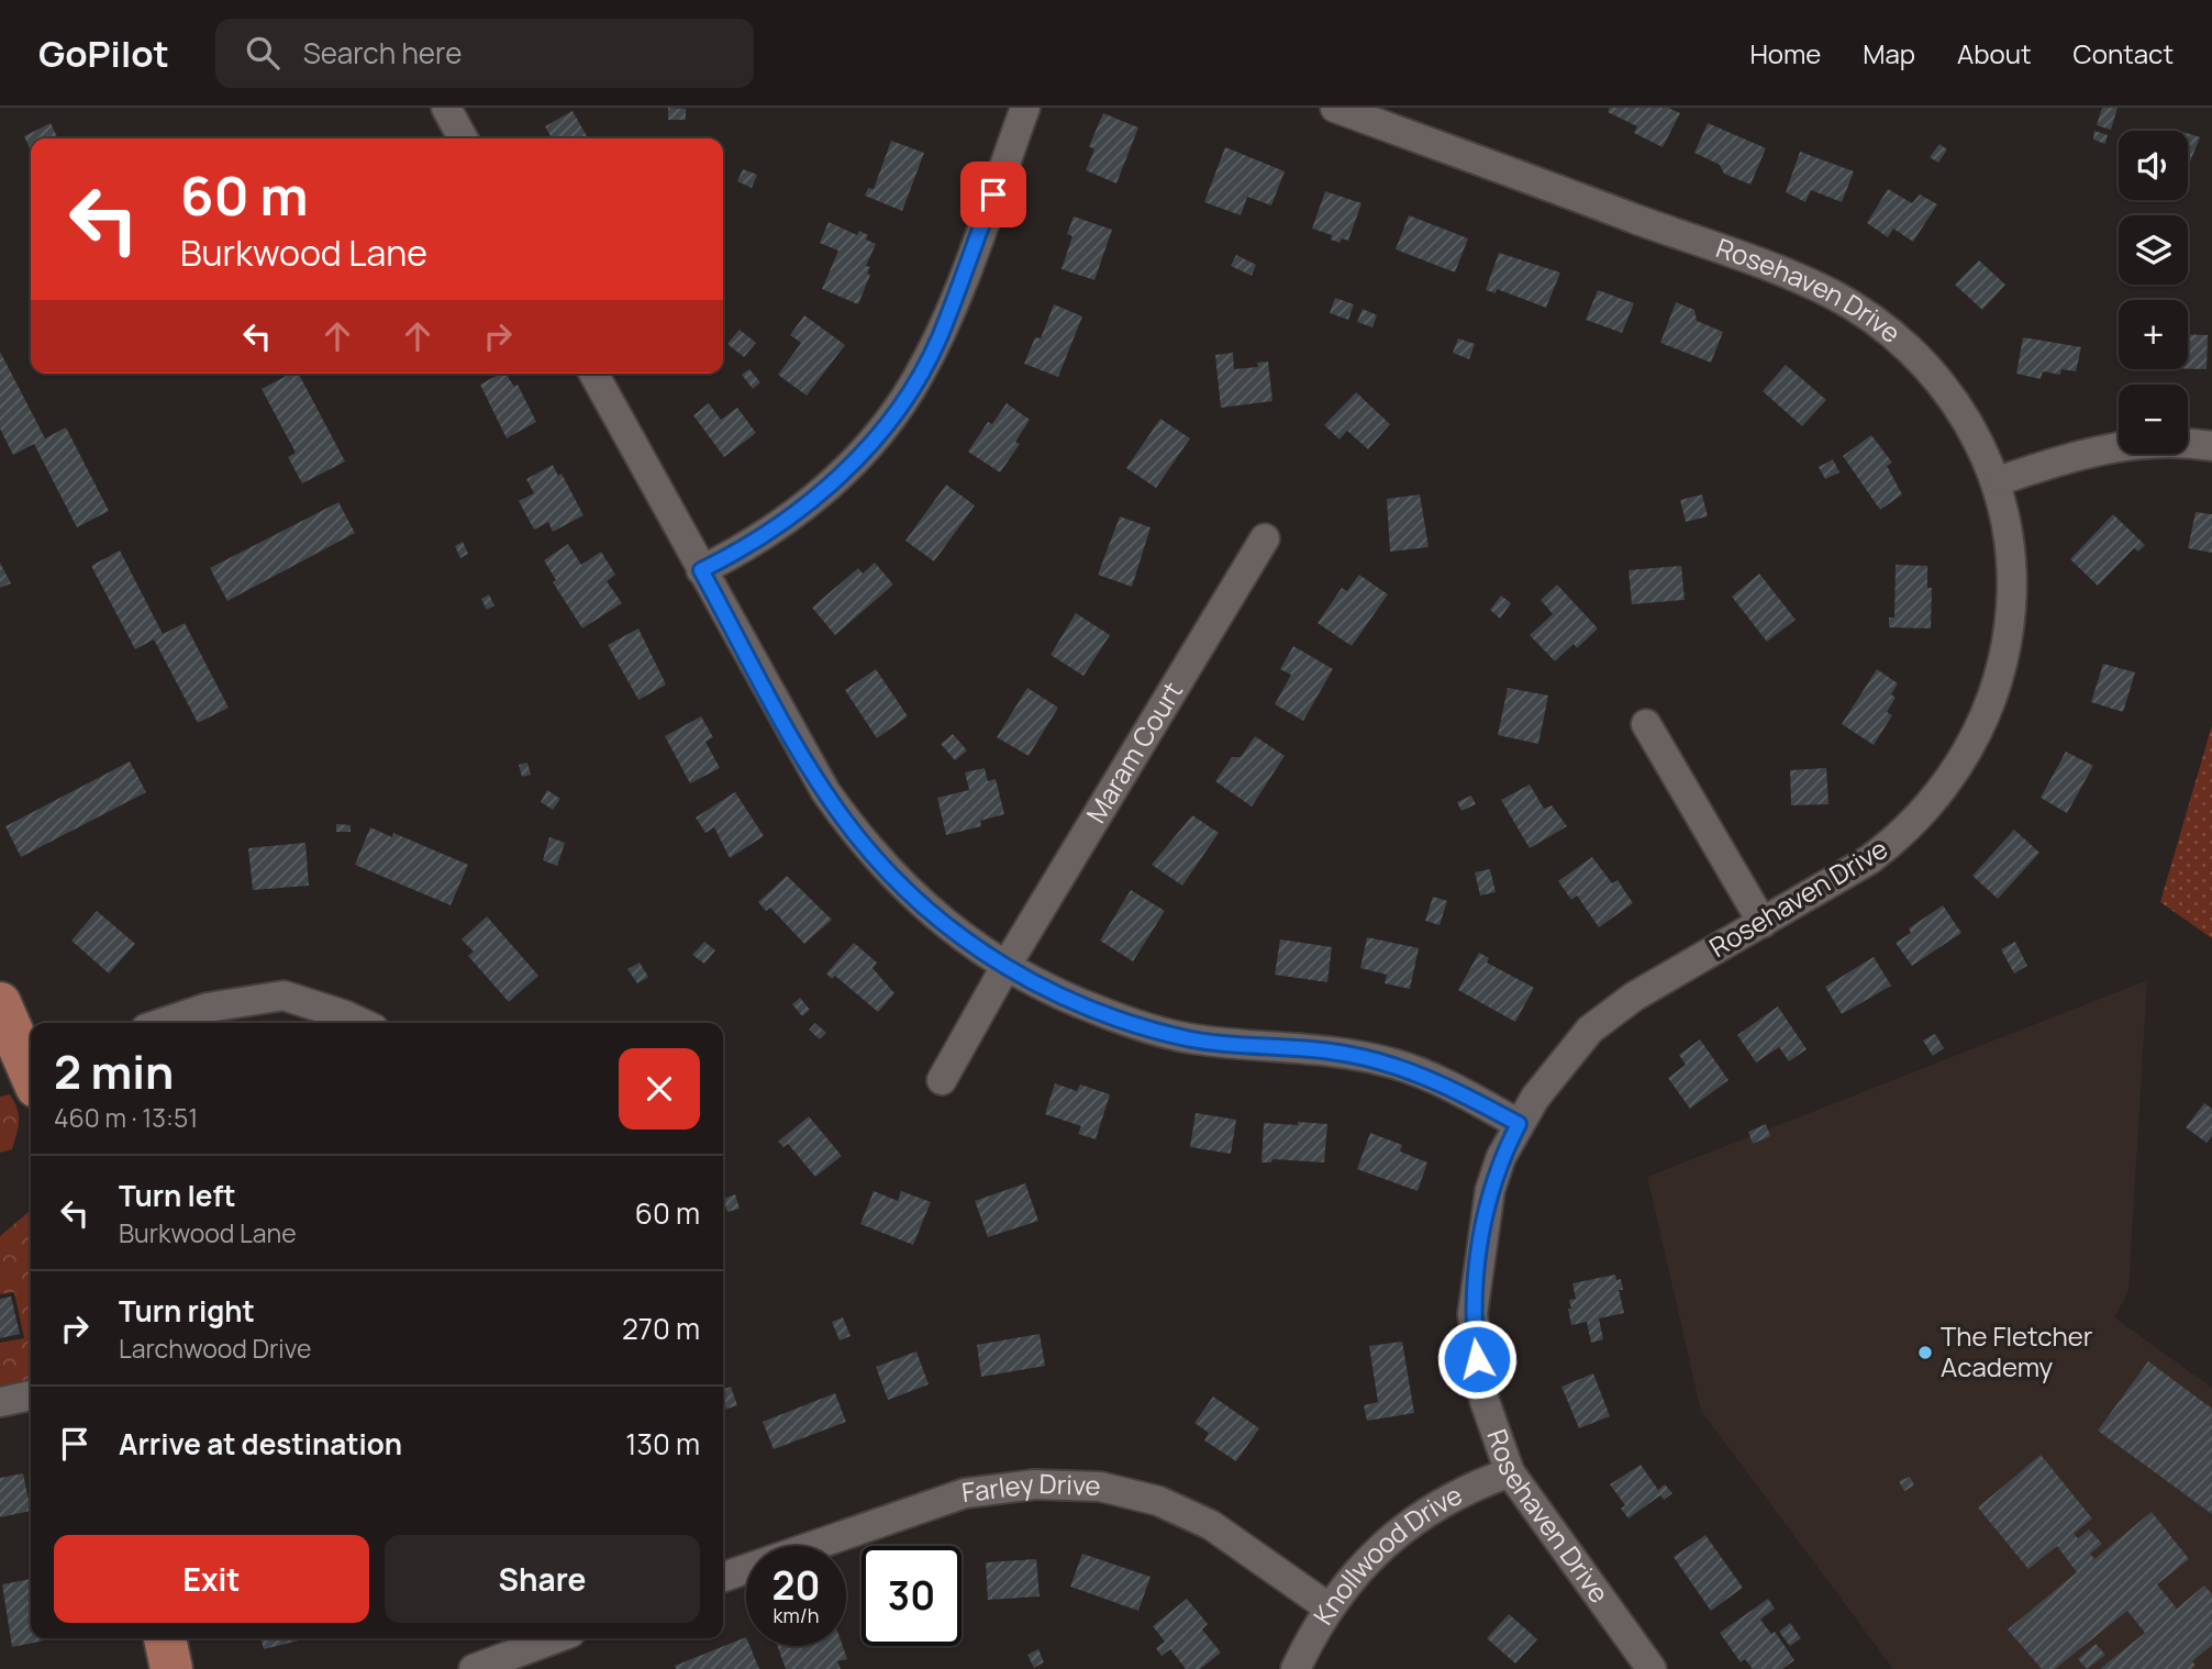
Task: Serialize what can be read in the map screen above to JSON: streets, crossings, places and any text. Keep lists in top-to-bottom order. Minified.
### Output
{"streets":{"street":["Rosehaven Drive","Maram Court","Farley Drive","Knollwood Drive"]},"crossings":[["Rosehaven Drive","Knollwood Drive"],["Farley Drive","Knollwood Drive"]],"places":["The Fletcher Academy"],"page":{"header":"GoPilot","search":"Search here","nav":["Home","Map","About","Contact"],"map_buttons":["+","−"],"turn":["60 m","Burkwood Lane"],"heading":["2 min","460 m · 13:51"],"list":[{"name":"Turn left","note":"Burkwood Lane","value":"60 m"},{"name":"Turn right","note":"Larchwood Drive","value":"270 m"},{"name":"Arrive at destination","value":"130 m"}],"buttons":["Exit","Share"],"speed":"20 km/h","limit":"30"}}
